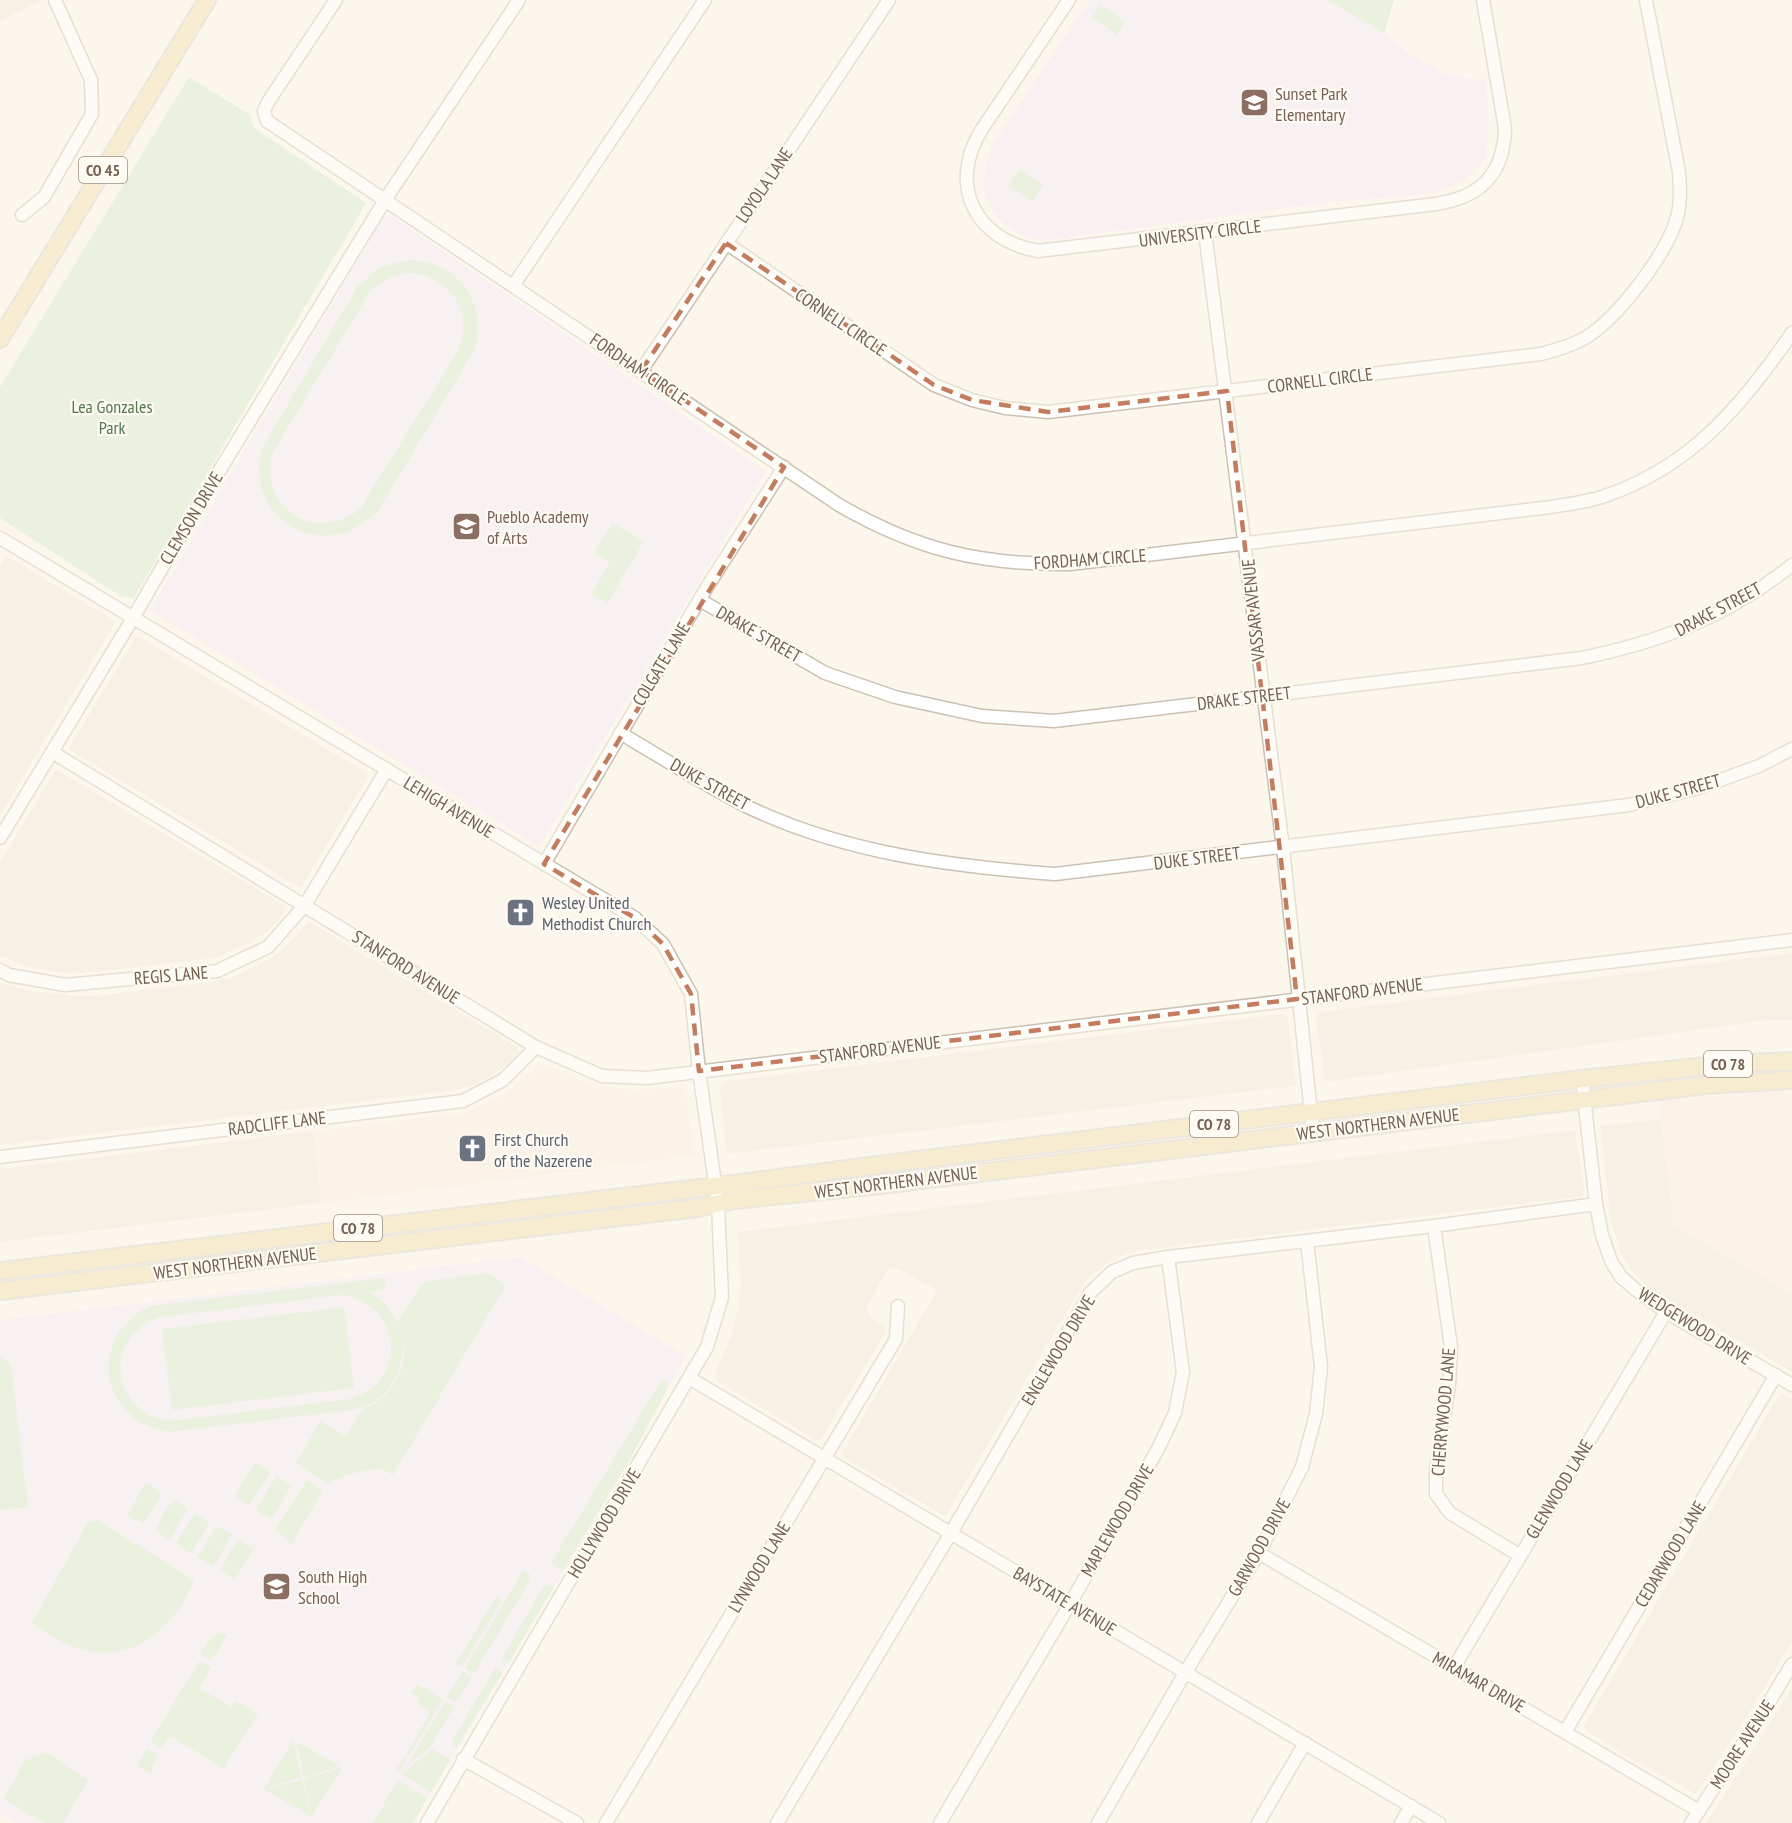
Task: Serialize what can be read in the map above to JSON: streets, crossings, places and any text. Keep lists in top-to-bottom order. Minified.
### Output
{"streets":{"main road":["CO 45","CO 78","WEST NORTHERN AVENUE"],"street":["LOYOLA LANE","UNIVERSITY CIRCLE","CORNELL CIRCLE","FORDHAM CIRCLE","CLEMSON DRIVE","DRAKE STREET","VASSAR AVENUE","COLGATE LANE","DUKE STREET","LEHIGH AVENUE","STANFORD AVENUE","REGIS LANE","RADCLIFF LANE","WEDGEWOOD DRIVE","ENGLEWOOD DRIVE","CHERRYWOOD LANE","GLENWOOD LANE","MAPLEWOOD DRIVE","HOLLYWOOD DRIVE","GARWOOD DRIVE","CEDARWOOD LANE","LYNWOOD LANE","BAYSTATE AVENUE","MIRAMAR DRIVE","MOORE AVENUE"]},"crossings":[["LOYOLA LANE","CORNELL CIRCLE"],["LOYOLA LANE","FORDHAM CIRCLE"],["UNIVERSITY CIRCLE","VASSAR AVENUE"],["CORNELL CIRCLE","VASSAR AVENUE"],["FORDHAM CIRCLE","CLEMSON DRIVE"],["FORDHAM CIRCLE","VASSAR AVENUE"],["FORDHAM CIRCLE","COLGATE LANE"],["CLEMSON DRIVE","LEHIGH AVENUE"],["CLEMSON DRIVE","STANFORD AVENUE"],["DRAKE STREET","VASSAR AVENUE"],["DRAKE STREET","COLGATE LANE"],["VASSAR AVENUE","DUKE STREET"],["VASSAR AVENUE","STANFORD AVENUE"],["VASSAR AVENUE","WEST NORTHERN AVENUE"],["COLGATE LANE","DUKE STREET"],["COLGATE LANE","LEHIGH AVENUE"],["LEHIGH AVENUE","STANFORD AVENUE"],["LEHIGH AVENUE","REGIS LANE"],["LEHIGH AVENUE","WEST NORTHERN AVENUE"],["LEHIGH AVENUE","HOLLYWOOD DRIVE"],["STANFORD AVENUE","REGIS LANE"],["STANFORD AVENUE","RADCLIFF LANE"],["WEST NORTHERN AVENUE","WEDGEWOOD DRIVE"],["WEST NORTHERN AVENUE","HOLLYWOOD DRIVE"],["WEDGEWOOD DRIVE","ENGLEWOOD DRIVE"],["WEDGEWOOD DRIVE","GLENWOOD LANE"],["WEDGEWOOD DRIVE","CEDARWOOD LANE"],["ENGLEWOOD DRIVE","CHERRYWOOD LANE"],["ENGLEWOOD DRIVE","MAPLEWOOD DRIVE"],["ENGLEWOOD DRIVE","GARWOOD DRIVE"],["ENGLEWOOD DRIVE","BAYSTATE AVENUE"],["CHERRYWOOD LANE","GLENWOOD LANE"],["GLENWOOD LANE","MIRAMAR DRIVE"],["MAPLEWOOD DRIVE","BAYSTATE AVENUE"],["HOLLYWOOD DRIVE","BAYSTATE AVENUE"],["GARWOOD DRIVE","BAYSTATE AVENUE"],["GARWOOD DRIVE","MIRAMAR DRIVE"],["CEDARWOOD LANE","MIRAMAR DRIVE"],["LYNWOOD LANE","BAYSTATE AVENUE"],["MIRAMAR DRIVE","MOORE AVENUE"]],"parks":["Lea Gonzales Park"],"places":{"school or university":["Sunset Park Elementary","Pueblo Academy of Arts","South High School"],"church":["Wesley United Methodist Church","First Church of the Nazerene"]}}
